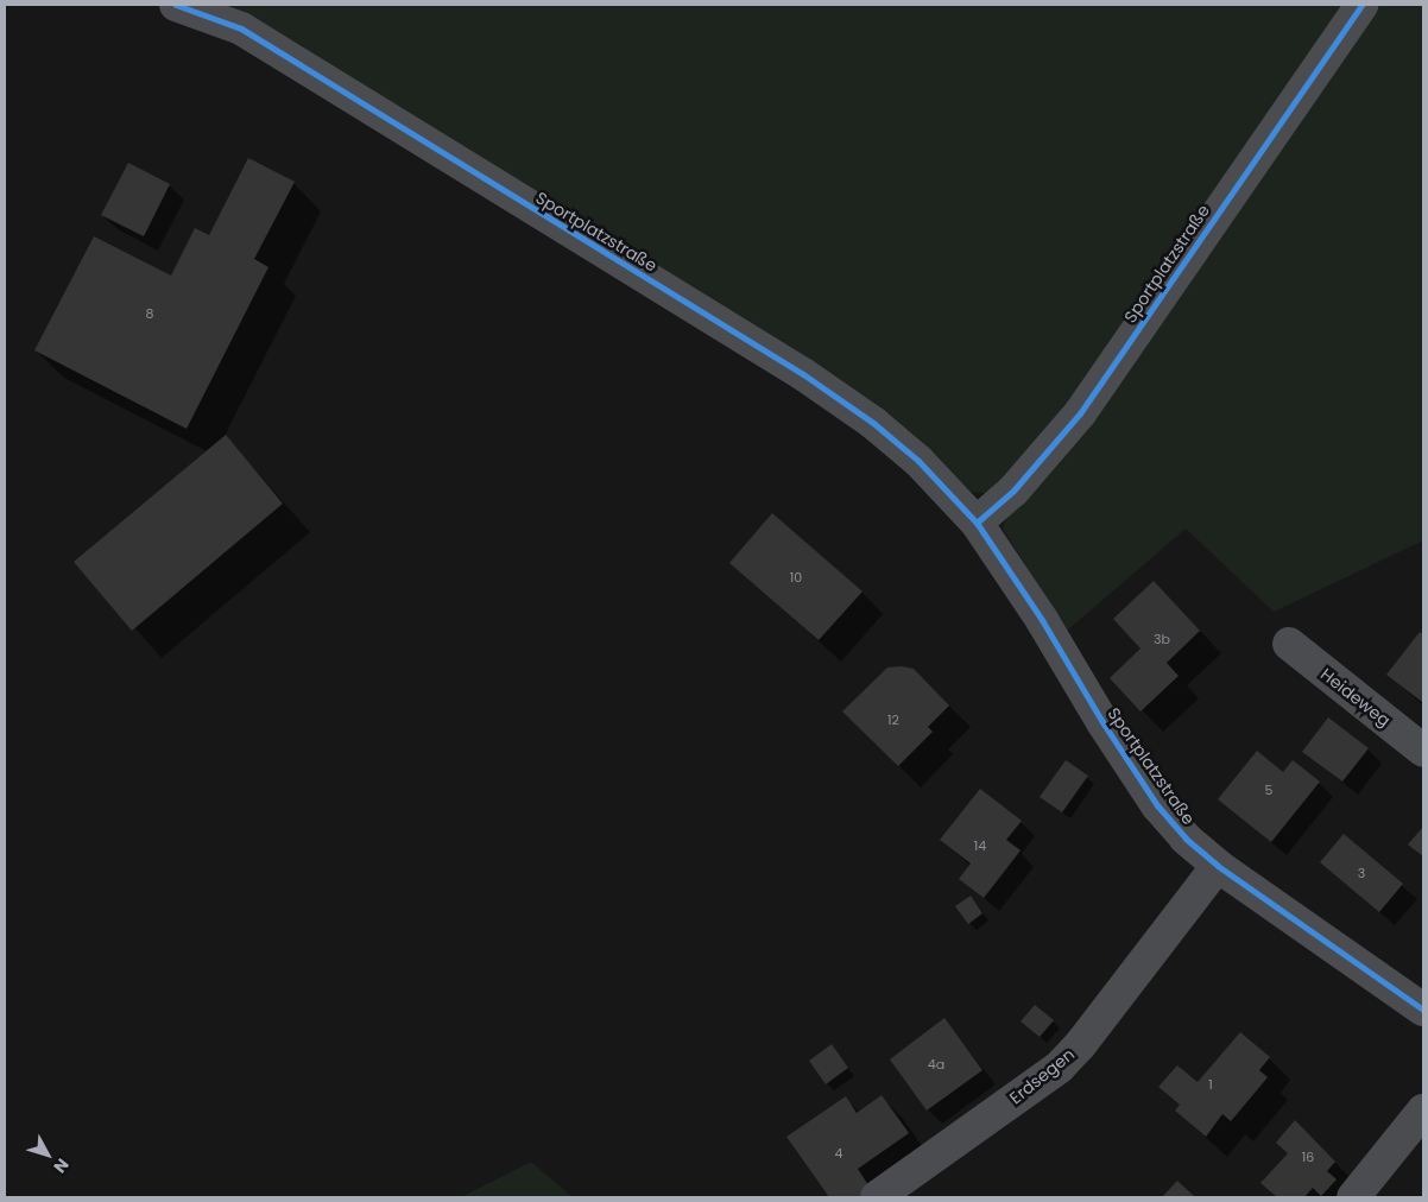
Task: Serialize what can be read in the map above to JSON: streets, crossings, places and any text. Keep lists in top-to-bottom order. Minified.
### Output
{"streets":{"street":["Sportplatzstraße","Heideweg","Erdsegen"]},"crossings":[["Sportplatzstraße","Erdsegen"]],"house_numbers":["8","10","3b","12","5","14","3","4a","1","4","16"],"north":"bottom right"}
